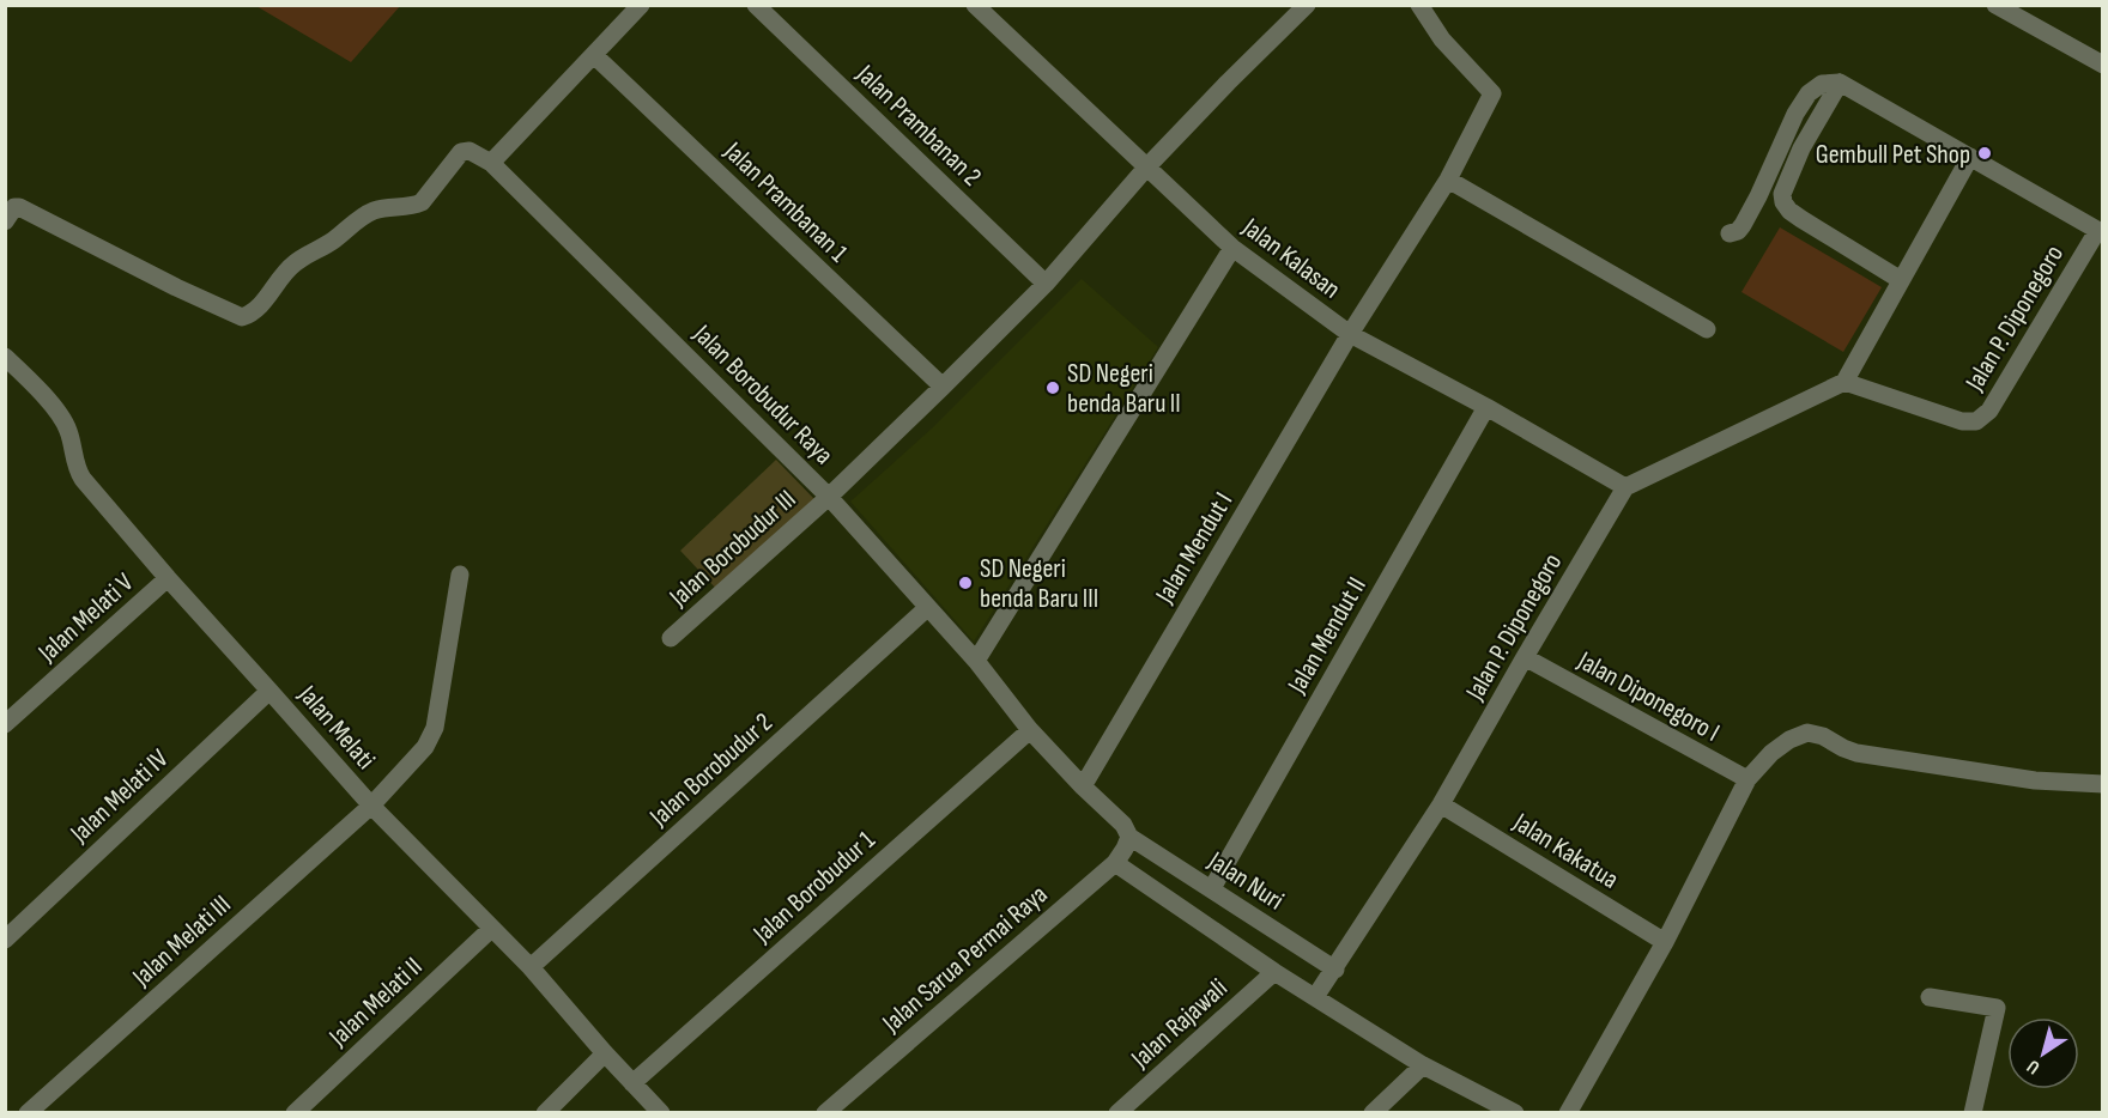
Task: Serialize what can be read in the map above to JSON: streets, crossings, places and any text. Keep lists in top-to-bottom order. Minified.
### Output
{"streets":{"street":["Jalan Prambanan 2","Jalan Prambanan 1","Jalan Kalasan","Jalan P. Diponegoro","Jalan Borobudur Raya","Jalan Borobudur III","Jalan Mendut I","Jalan Melati V","Jalan Mendut II","Jalan Diponegoro I","Jalan Melati","Jalan Borobudur 2","Jalan Melati IV","Jalan Kakatua","Jalan Nuri","Jalan Borobudur 1","Jalan Melati III","Jalan Sarua Permai Raya","Jalan Melati II","Jalan Rajawali"]},"crossings":[["Jalan Prambanan 2","Jalan Borobudur III"],["Jalan Prambanan 1","Jalan Borobudur III"],["Jalan Kalasan","Jalan P. Diponegoro"],["Jalan Kalasan","Jalan Borobudur III"],["Jalan Kalasan","Jalan Mendut I"],["Jalan Kalasan","Jalan Mendut II"],["Jalan P. Diponegoro","Jalan Diponegoro I"],["Jalan P. Diponegoro","Jalan Kakatua"],["Jalan P. Diponegoro","Jalan Nuri"],["Jalan Borobudur Raya","Jalan Borobudur III"],["Jalan Borobudur Raya","Jalan Mendut I"],["Jalan Borobudur Raya","Jalan Borobudur 2"],["Jalan Borobudur Raya","Jalan Nuri"],["Jalan Borobudur Raya","Jalan Borobudur 1"],["Jalan Borobudur Raya","Jalan Sarua Permai Raya"],["Jalan Melati V","Jalan Melati"],["Jalan Mendut II","Jalan Nuri"],["Jalan Melati","Jalan Borobudur 2"],["Jalan Melati","Jalan Melati IV"],["Jalan Melati","Jalan Borobudur 1"],["Jalan Melati","Jalan Melati III"],["Jalan Melati","Jalan Melati II"],["Jalan Nuri","Jalan Sarua Permai Raya"]],"places":["Gembull Pet Shop","SD Negeri benda Baru II","SD Negeri benda Baru III"],"north":"bottom left"}
